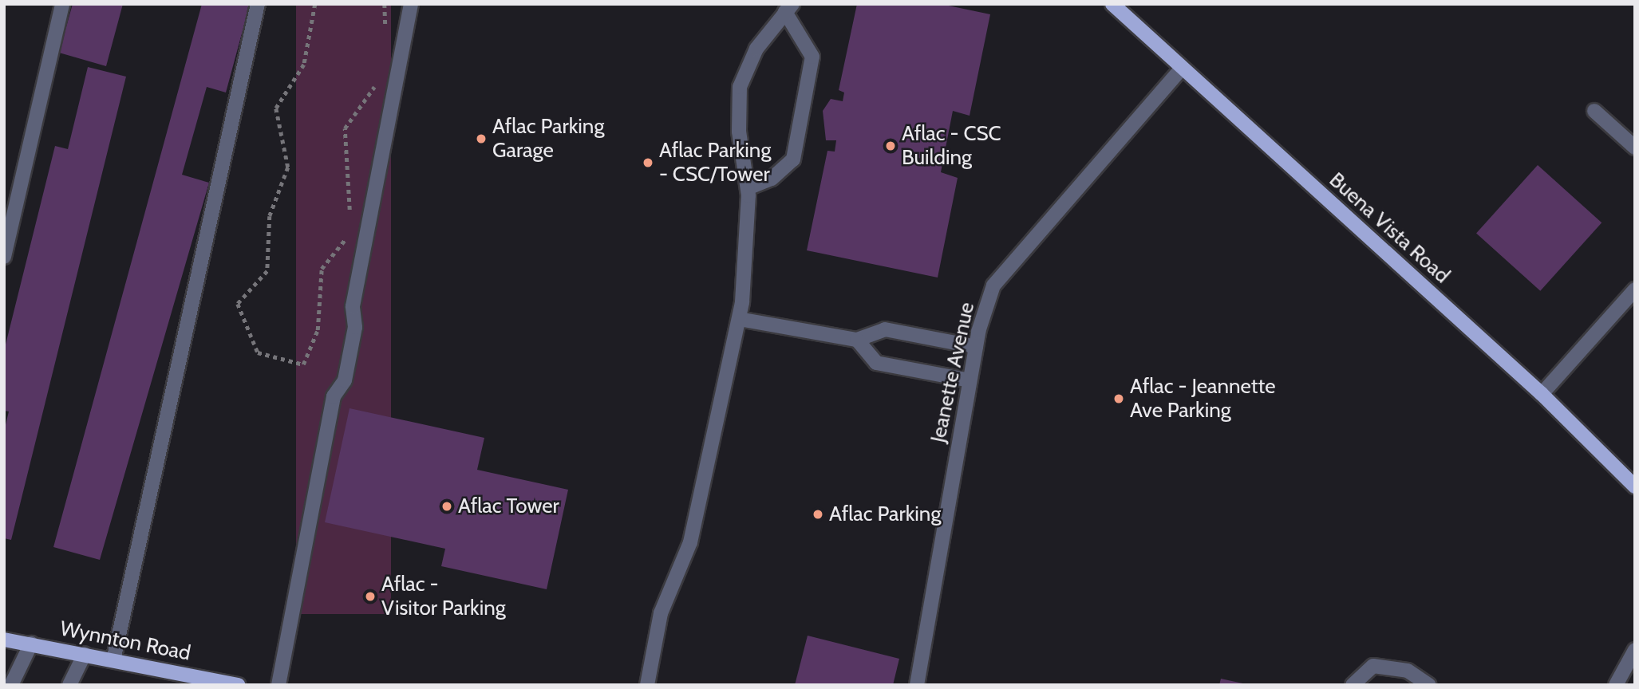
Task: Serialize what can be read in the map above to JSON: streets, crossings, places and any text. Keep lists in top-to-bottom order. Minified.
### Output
{"streets":{"main road":["Buena Vista Road","Wynnton Road"],"street":["Jeanette Avenue"]},"crossings":[["Buena Vista Road","Jeanette Avenue"]],"places":["Aflac Parking Garage","Aflac - CSC Building","Aflac Parking - CSC/Tower","Aflac - Jeannette Ave Parking","Aflac Tower","Aflac Parking","Aflac - Visitor Parking"]}
